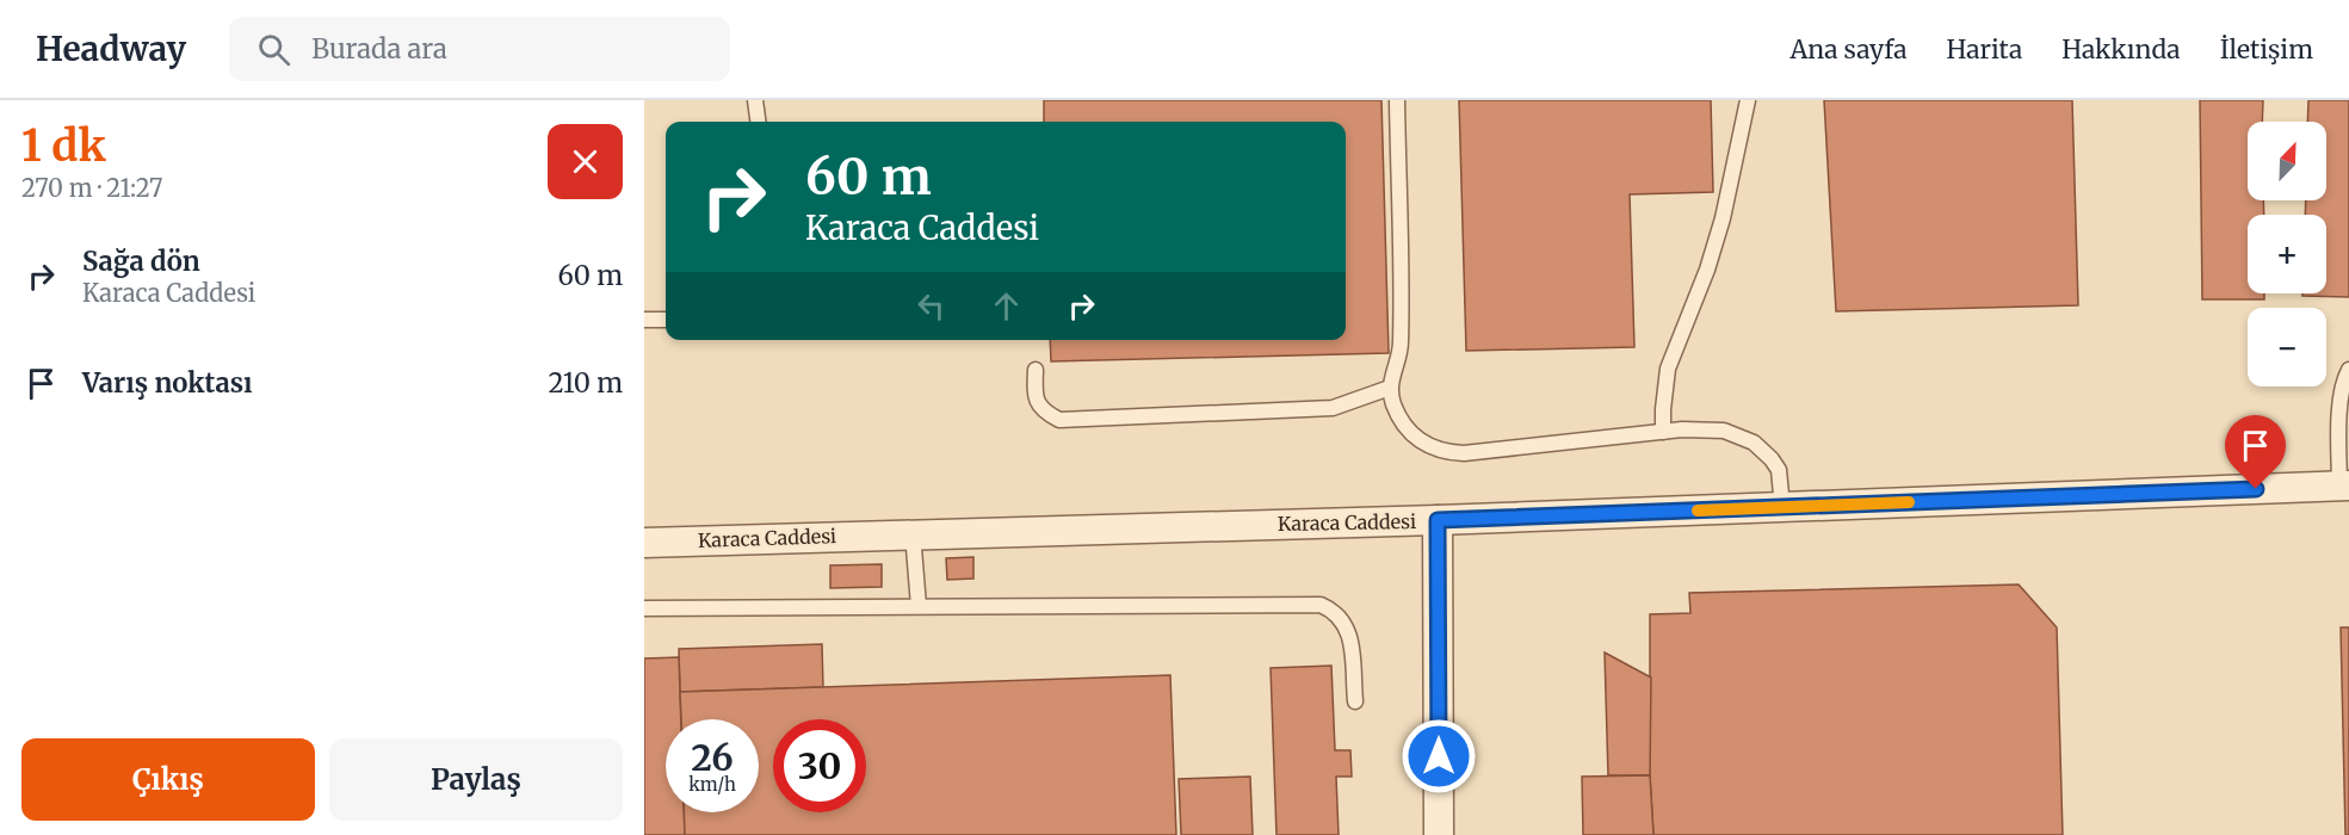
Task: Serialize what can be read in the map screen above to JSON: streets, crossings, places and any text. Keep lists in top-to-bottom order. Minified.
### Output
{"streets":{"street":["Karaca Caddesi"]},"north":"top right","page":{"header":"Headway","search":"Burada ara","nav":["Ana sayfa","Harita","Hakkında","İletişim"],"heading":["1 dk","270 m · 21:27"],"map_buttons":["+","−"],"turn":["60 m","Karaca Caddesi"],"list":[{"name":"Sağa dön","note":"Karaca Caddesi","value":"60 m"},{"name":"Varış noktası","value":"210 m"}],"speed":"26 km/h","limit":"30","buttons":["Çıkış","Paylaş"]}}
